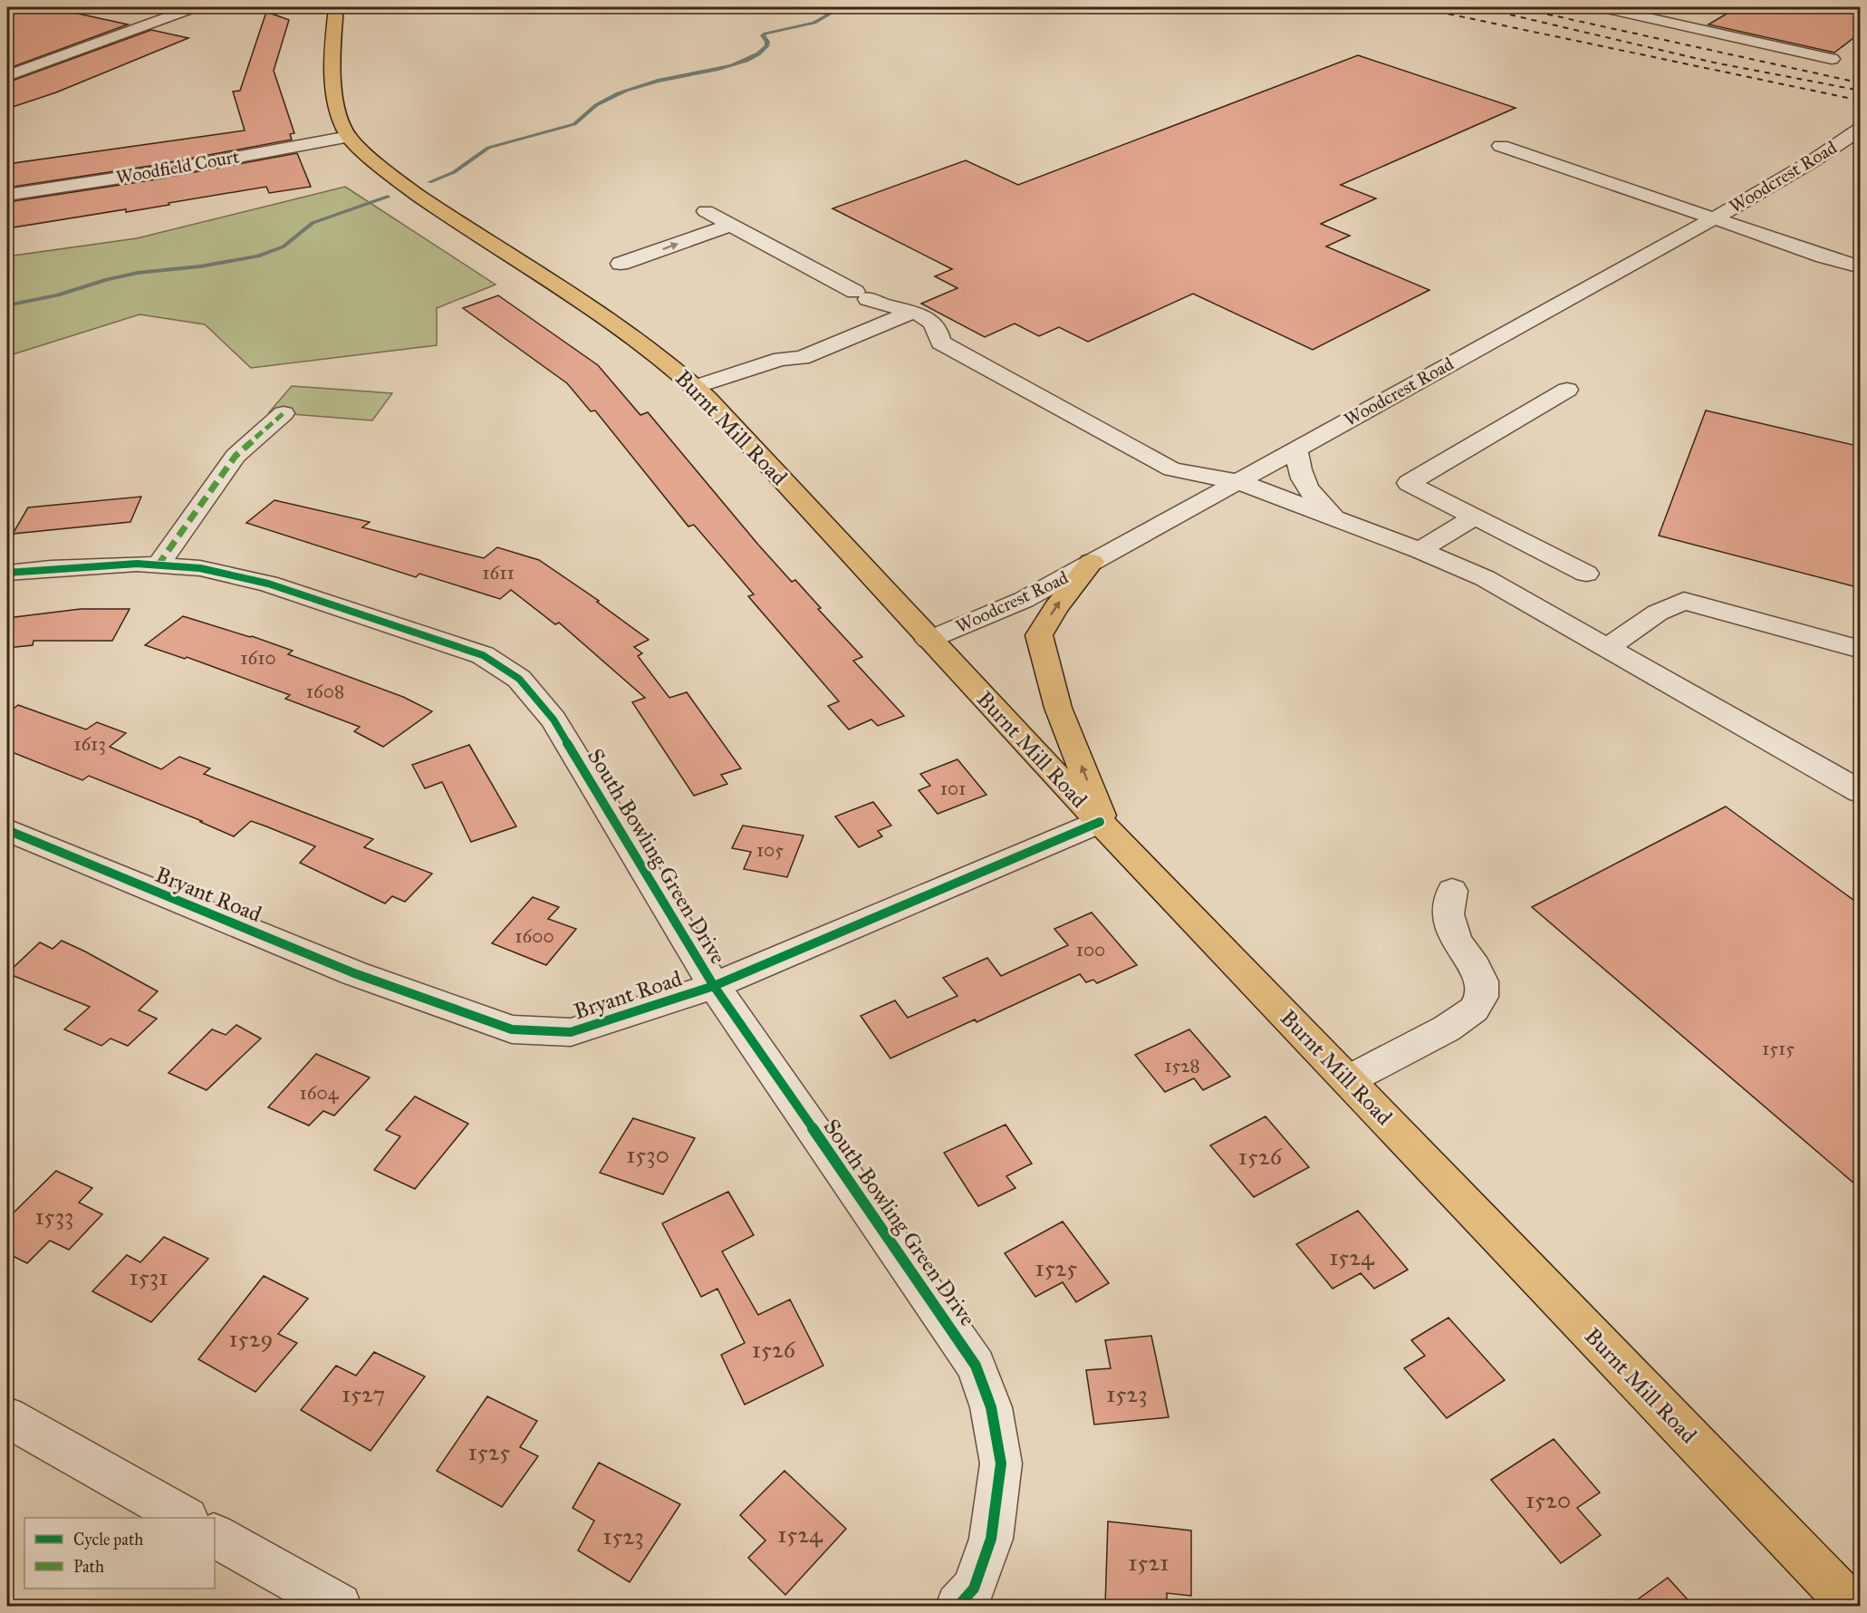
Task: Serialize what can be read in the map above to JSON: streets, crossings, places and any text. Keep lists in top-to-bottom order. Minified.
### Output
{"streets":{"main road":["Burnt Mill Road"],"street":["Woodfield Court","Woodcrest Road","South Bowling Green Drive","Bryant Road"]},"crossings":[["Woodfield Court","Burnt Mill Road"],["Woodcrest Road","Burnt Mill Road"],["Burnt Mill Road","Bryant Road"],["South Bowling Green Drive","Bryant Road"]],"house_numbers":["1611","1610","1608","1613","101","105","1600","100","1515","1528","1604","1530","1526","1533","1524","1525","1531","1529","1526","1527","1523","1525","1520","1524","1523","1521"],"legend":["Cycle path","Path"]}
